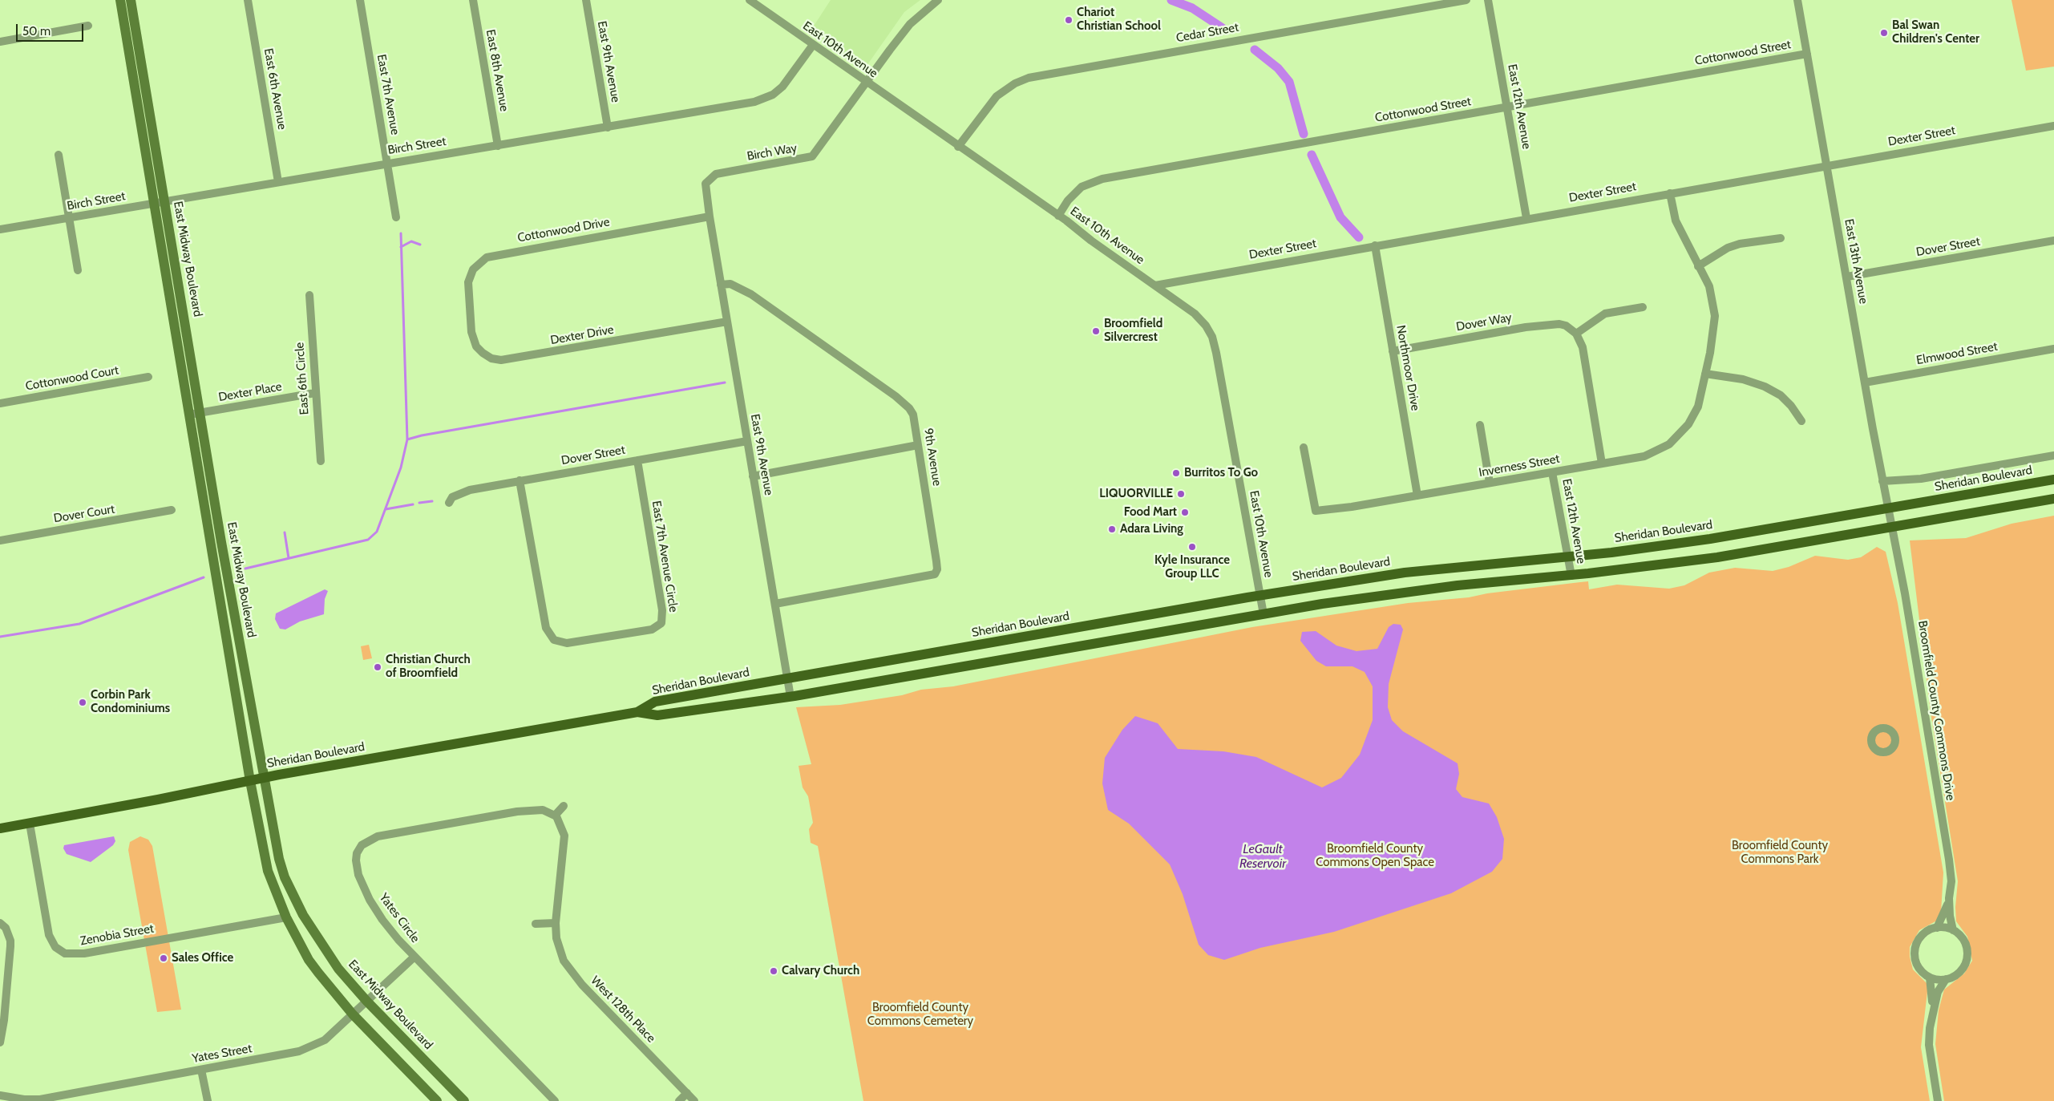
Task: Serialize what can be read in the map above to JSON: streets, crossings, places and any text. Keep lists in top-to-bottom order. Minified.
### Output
{"streets":{"main road":["East Midway Boulevard","Sheridan Boulevard"],"street":["Cedar Street","East 10th Avenue","Cottonwood Street","East 9th Avenue","East 8th Avenue","East 6th Avenue","East 7th Avenue","East 12th Avenue","Dexter Street","Birch Street","Birch Way","Cottonwood Drive","Dover Street","East 13th Avenue","Dover Way","Dexter Drive","Elmwood Street","Northmoor Drive","Cottonwood Court","East 6th Circle","Dexter Place","9th Avenue","Inverness Street","Dover Court","East 7th Avenue Circle","Broomfield County Commons Drive","Yates Circle","Zenobia Street","West 128th Place","Yates Street"]},"crossings":[["Cedar Street","East 10th Avenue"],["East 10th Avenue","Cottonwood Street"],["East 10th Avenue","Dexter Street"],["East 10th Avenue","Birch Street"],["East 10th Avenue","Birch Way"],["East 10th Avenue","Sheridan Boulevard"],["Cottonwood Street","East 12th Avenue"],["Cottonwood Street","East 13th Avenue"],["East 9th Avenue","Birch Street"],["East 9th Avenue","Birch Way"],["East 9th Avenue","Cottonwood Drive"],["East 9th Avenue","Dover Street"],["East 9th Avenue","Dexter Drive"],["East 9th Avenue","9th Avenue"],["East 9th Avenue","Sheridan Boulevard"],["East 8th Avenue","Birch Street"],["East 6th Avenue","Birch Street"],["East 7th Avenue","Birch Street"],["East 12th Avenue","Dexter Street"],["East 12th Avenue","Inverness Street"],["East 12th Avenue","Sheridan Boulevard"],["Dexter Street","East 13th Avenue"],["Dexter Street","Northmoor Drive"],["Birch Street","East Midway Boulevard"],["Birch Way","Cottonwood Drive"],["Cottonwood Drive","Dexter Drive"],["Dover Street","East 13th Avenue"],["Dover Street","East 7th Avenue Circle"],["East Midway Boulevard","Dexter Place"],["East Midway Boulevard","Sheridan Boulevard"],["East Midway Boulevard","Zenobia Street"],["East Midway Boulevard","Yates Street"],["East 13th Avenue","Elmwood Street"],["East 13th Avenue","Sheridan Boulevard"],["East 13th Avenue","Broomfield County Commons Drive"],["Dover Way","Northmoor Drive"],["Northmoor Drive","Inverness Street"],["East 6th Circle","Dexter Place"],["Sheridan Boulevard","Broomfield County Commons Drive"],["Sheridan Boulevard","Zenobia Street"],["Yates Circle","West 128th Place"],["Yates Circle","Yates Street"]],"water":["LeGault Reservoir"],"parks":["Broomfield County Commons Park","Broomfield County Commons Open Space","Broomfield County Commons Cemetery"],"places":["Chariot Christian School","Bal Swan Children's Center","Broomfield Silvercrest","Burritos To Go","LIQUORVILLE","Food Mart","Adara Living","Kyle Insurance Group LLC","Christian Church of Broomfield","Corbin Park Condominiums","Sales Office","Calvary Church"],"scale_bar":"50 m"}
